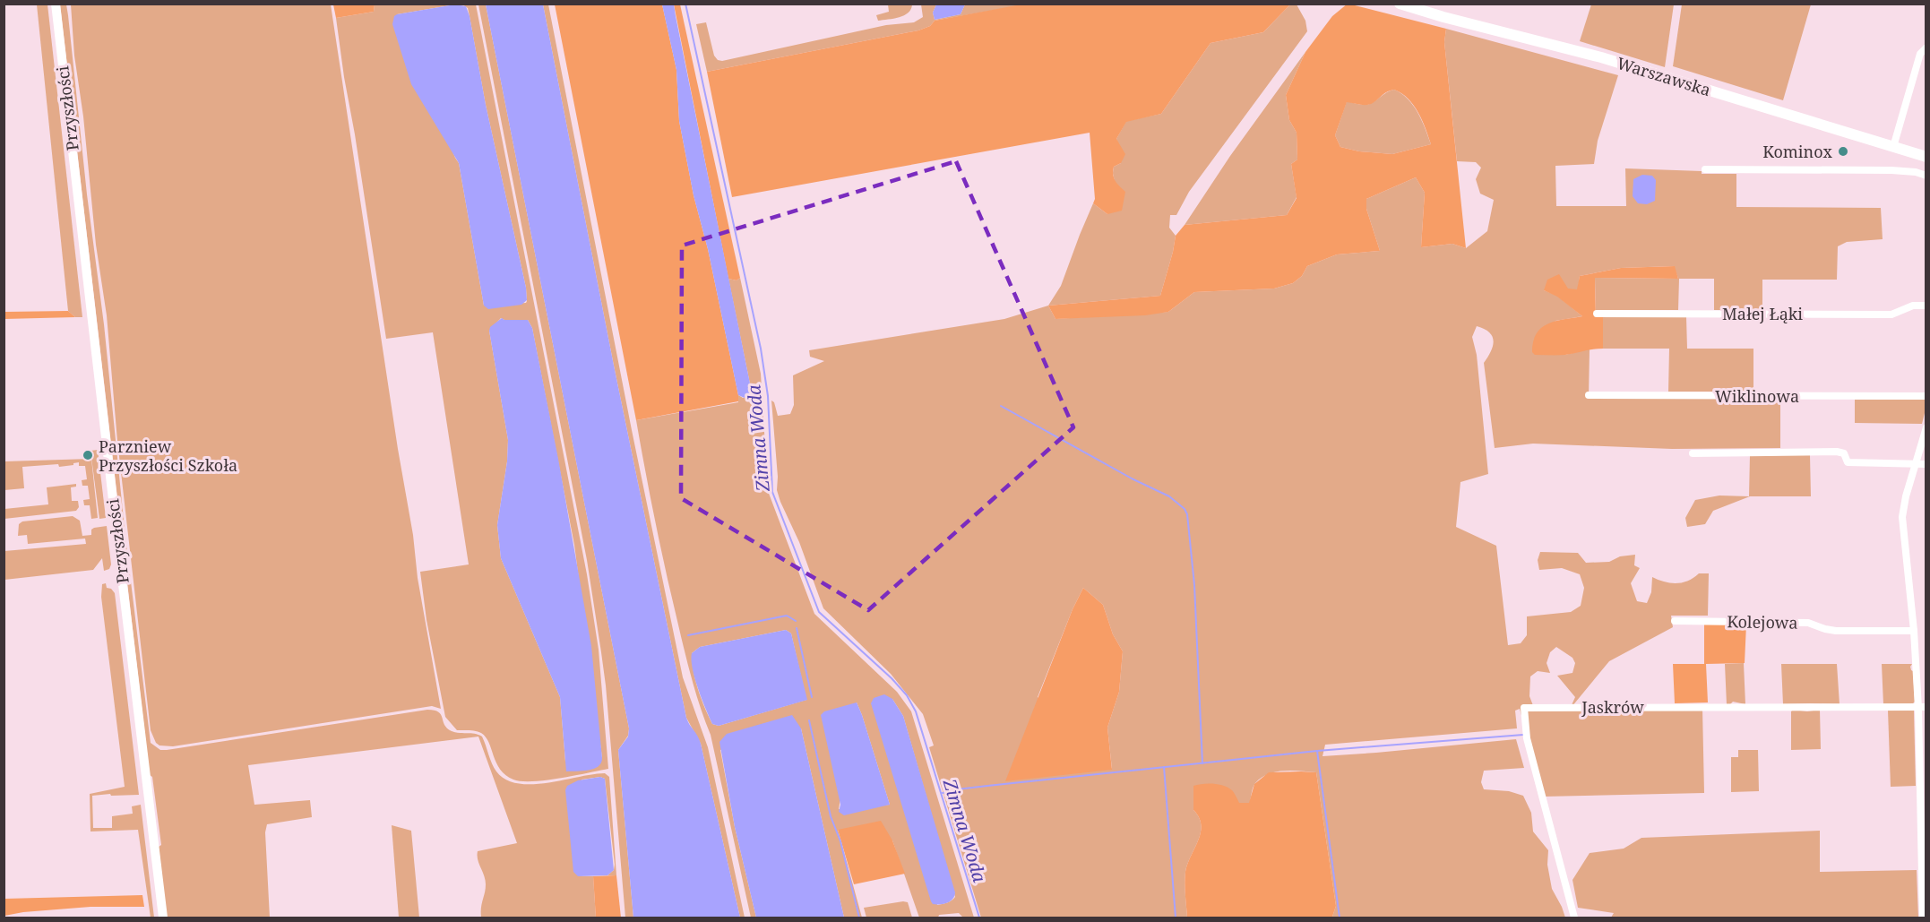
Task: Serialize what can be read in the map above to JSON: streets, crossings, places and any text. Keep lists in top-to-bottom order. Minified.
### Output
{"streets":{"main road":["Warszawska"],"street":["Przyszłości","Małej Łąki","Wiklinowa","Kolejowa","Jaskrów"]},"water":["Zimna Woda"],"places":["Kominox","Parzniew Przyszłości Szkoła"]}
